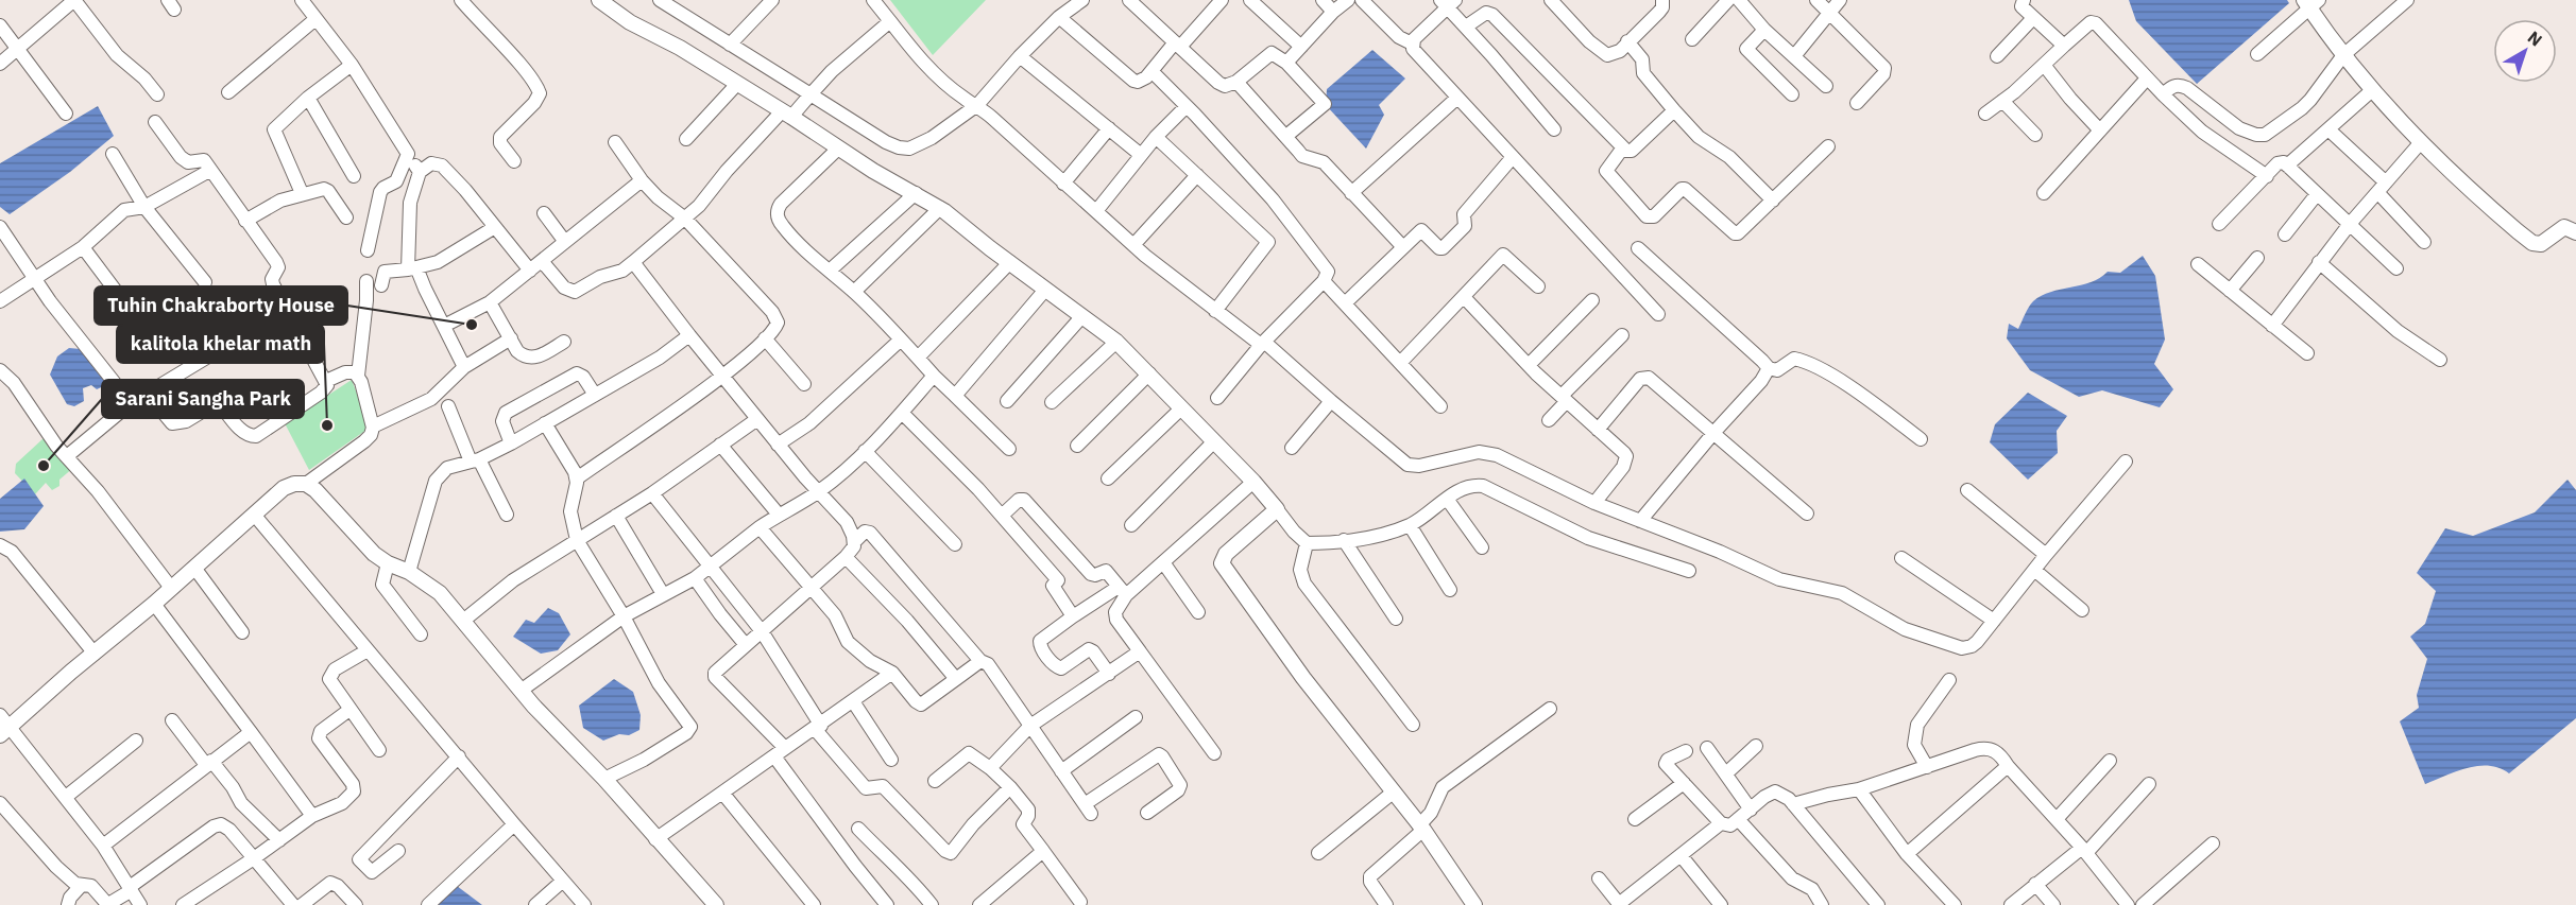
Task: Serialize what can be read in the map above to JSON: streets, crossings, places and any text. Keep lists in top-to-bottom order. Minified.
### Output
{"places":["Tuhin Chakraborty House","kalitola khelar math","Sarani Sangha Park"],"north":"top right"}
